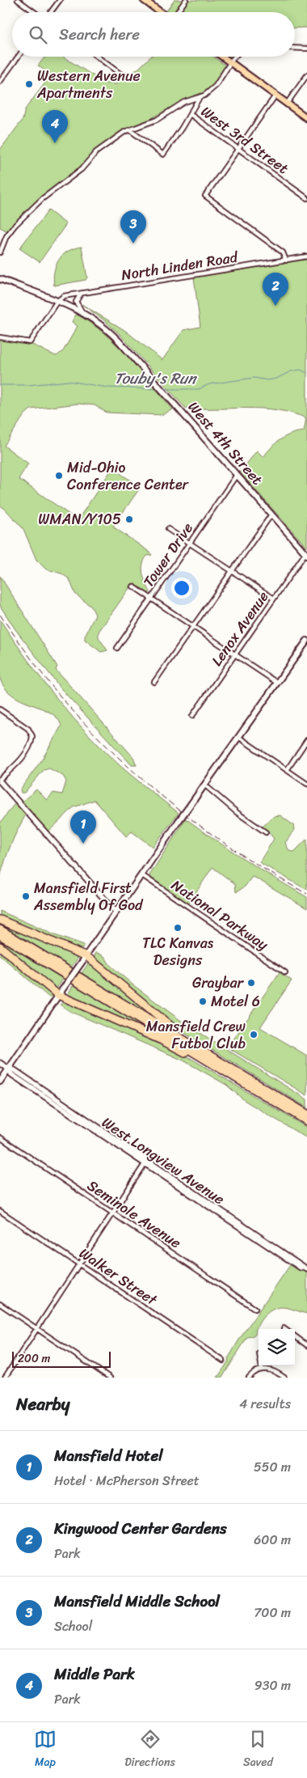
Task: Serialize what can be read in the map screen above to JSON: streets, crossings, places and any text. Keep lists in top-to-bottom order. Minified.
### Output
{"streets":{"main road":["West 4th Street"],"street":["West 3rd Street","North Linden Road","Tower Drive","Lenox Avenue","National Parkway","West Longview Avenue","Seminole Avenue","Walker Street"]},"crossings":[["North Linden Road","West 4th Street"],["West 4th Street","Tower Drive"],["West 4th Street","Lenox Avenue"]],"water":["Touby's Run"],"places":["Western Avenue Apartments","Mid-Ohio Conference Center","WMAN/Y105","Mansfield First Assembly Of God","TLC Kanvas Designs","Graybar","Motel 6","Mansfield Crew Futbol Club"],"scale_bar":"200 m","page":{"search":"Search here","pins":["4","3","2","1"],"scale":"200 m","heading":["Nearby","4 results"],"list":[{"mark":"1","name":"Mansfield Hotel","note":"Hotel · McPherson Street","value":"550 m"},{"mark":"2","name":"Kingwood Center Gardens","note":"Park","value":"600 m"},{"mark":"3","name":"Mansfield Middle School","note":"School","value":"700 m"},{"mark":"4","name":"Middle Park","note":"Park","value":"930 m"}],"nav":["Map","Directions","Saved"]}}
